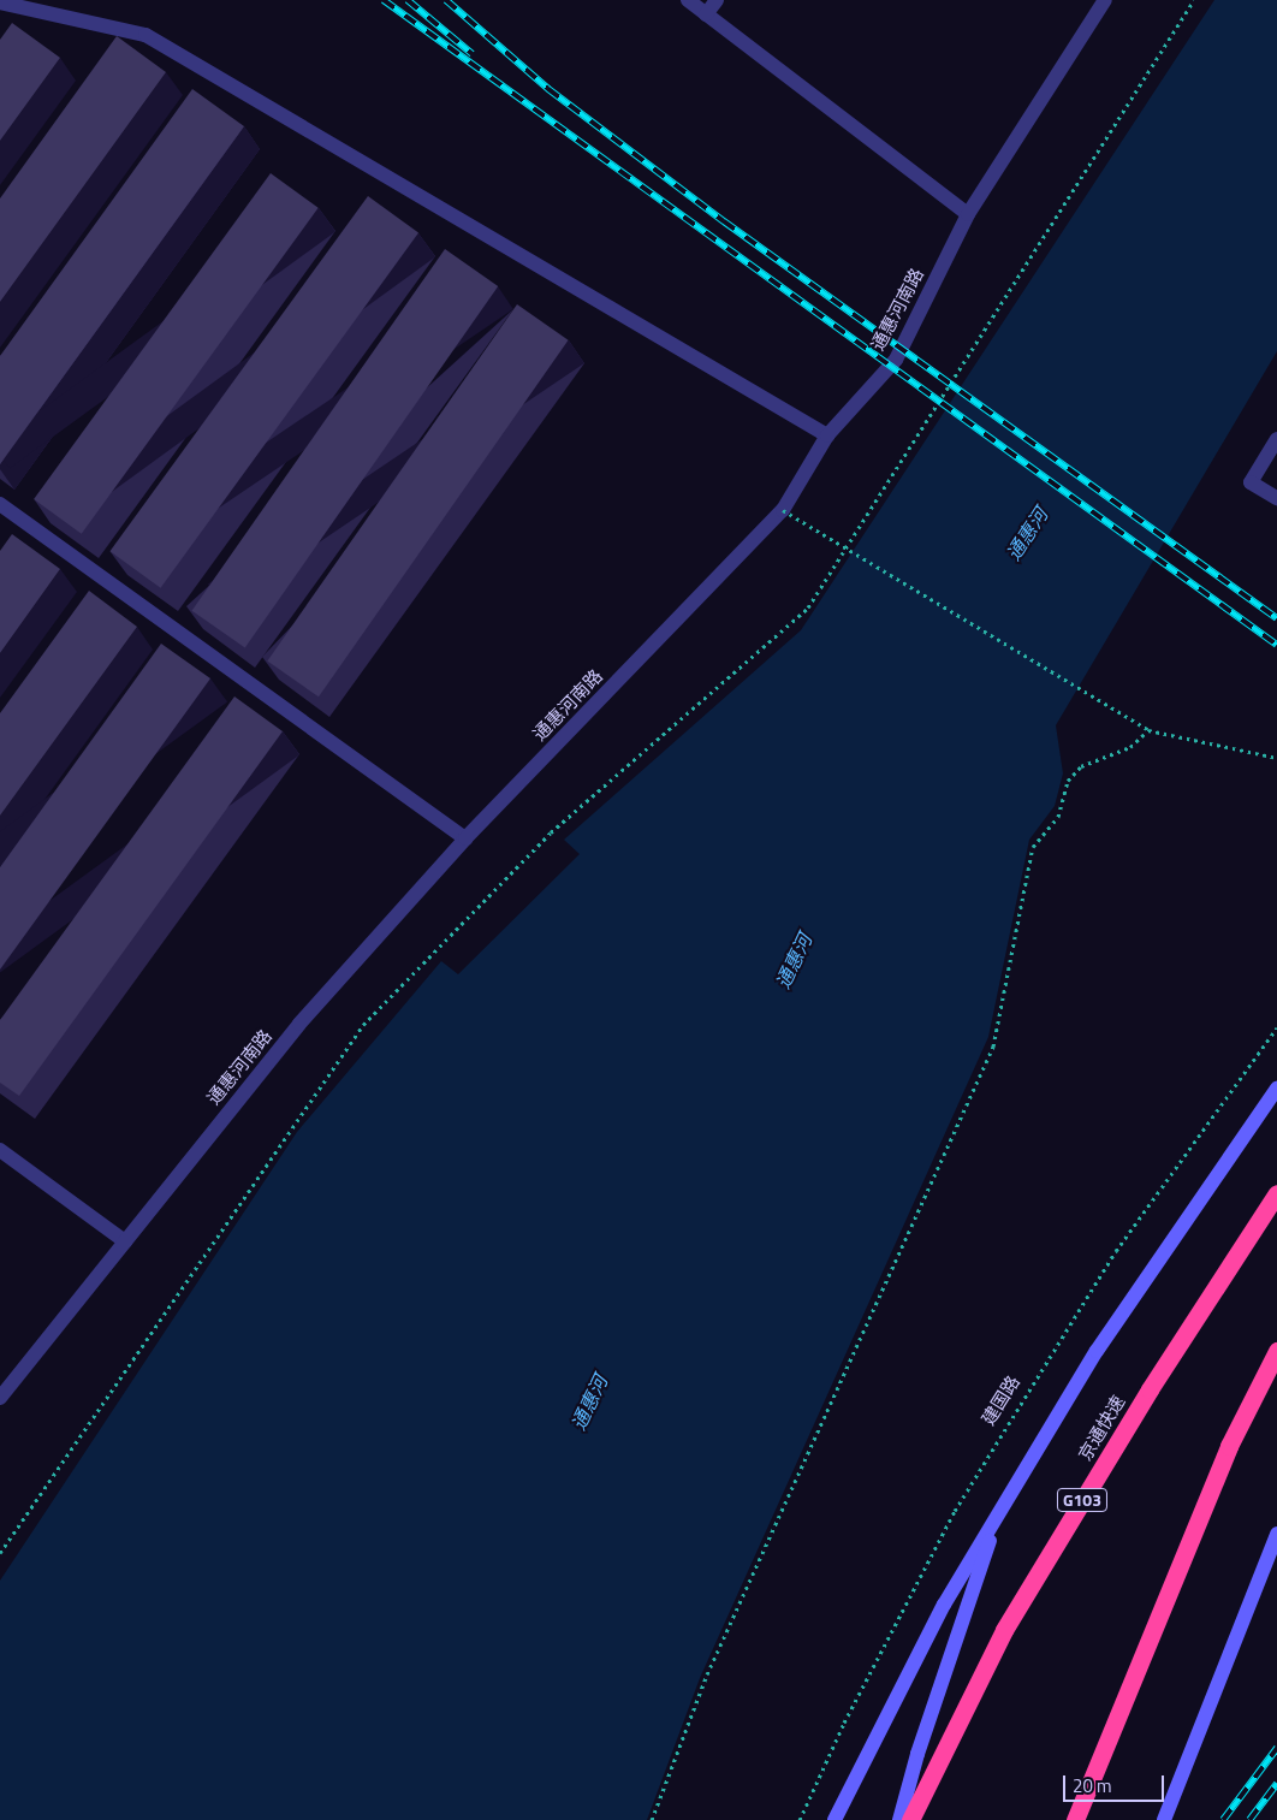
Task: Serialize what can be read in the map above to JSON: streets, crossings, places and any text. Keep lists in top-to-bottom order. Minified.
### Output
{"streets":{"highway":["京通快速","G103"],"street":["通惠河南路"],"path":["建国路"]},"water":["通惠河"],"scale_bar":"20 m"}
